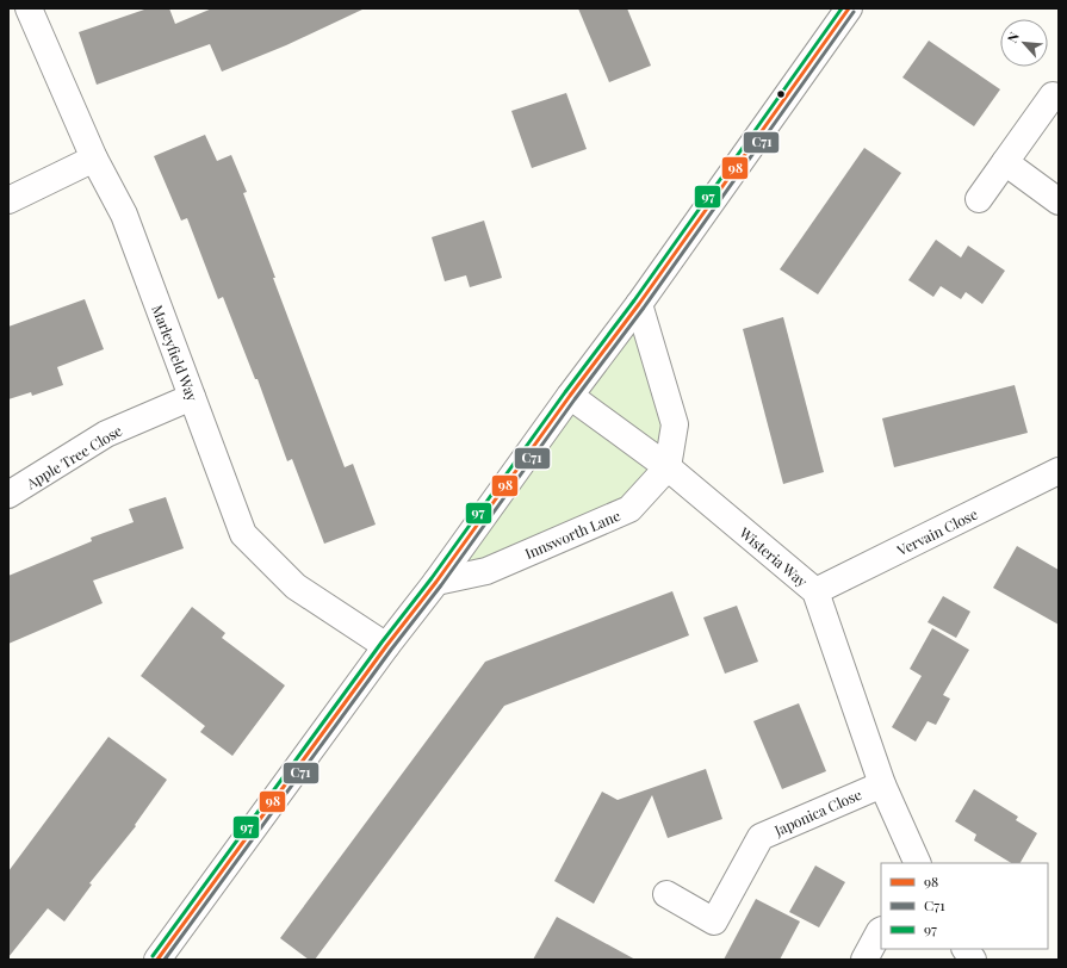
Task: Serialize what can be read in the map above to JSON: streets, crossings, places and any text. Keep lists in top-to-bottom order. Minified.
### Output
{"streets":{"street":["Marleyfield Way","Apple Tree Close","Vervain Close","Innsworth Lane","Wisteria Way","Japonica Close"]},"crossings":[["Marleyfield Way","Apple Tree Close"],["Vervain Close","Wisteria Way"],["Innsworth Lane","Wisteria Way"],["Wisteria Way","Japonica Close"]],"lines":["transit line 98","transit line 97","transit line C71"],"legend":["98","C71","97"],"north":"top left"}
